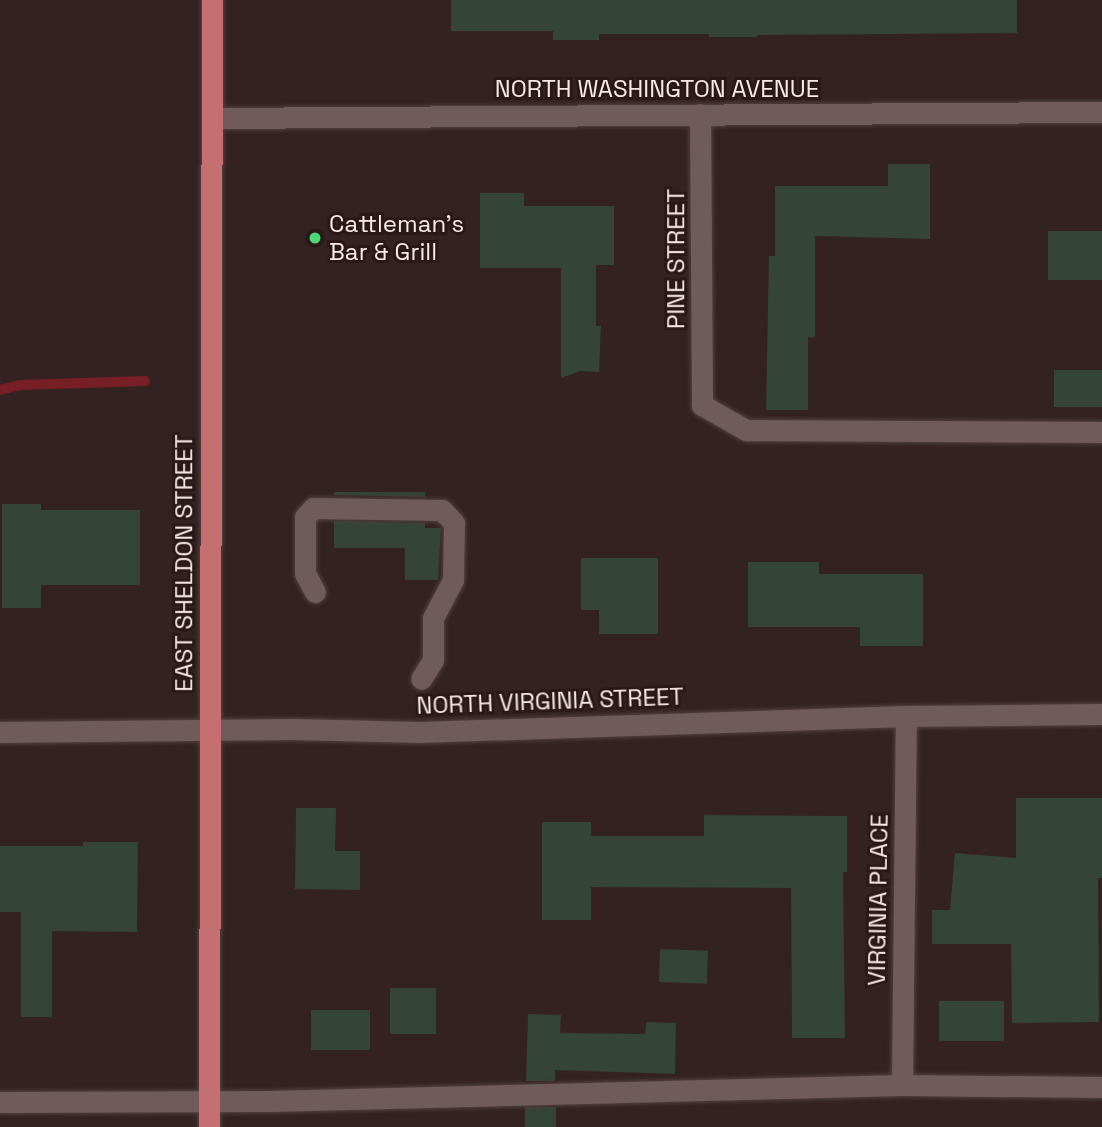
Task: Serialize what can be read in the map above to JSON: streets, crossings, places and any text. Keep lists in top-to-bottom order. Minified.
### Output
{"streets":{"main road":["EAST SHELDON STREET"],"street":["NORTH WASHINGTON AVENUE","PINE STREET","NORTH VIRGINIA STREET","VIRGINIA PLACE"]},"crossings":[["NORTH WASHINGTON AVENUE","PINE STREET"],["NORTH WASHINGTON AVENUE","EAST SHELDON STREET"],["EAST SHELDON STREET","NORTH VIRGINIA STREET"],["NORTH VIRGINIA STREET","VIRGINIA PLACE"]],"places":["Cattleman's Bar & Grill"]}
